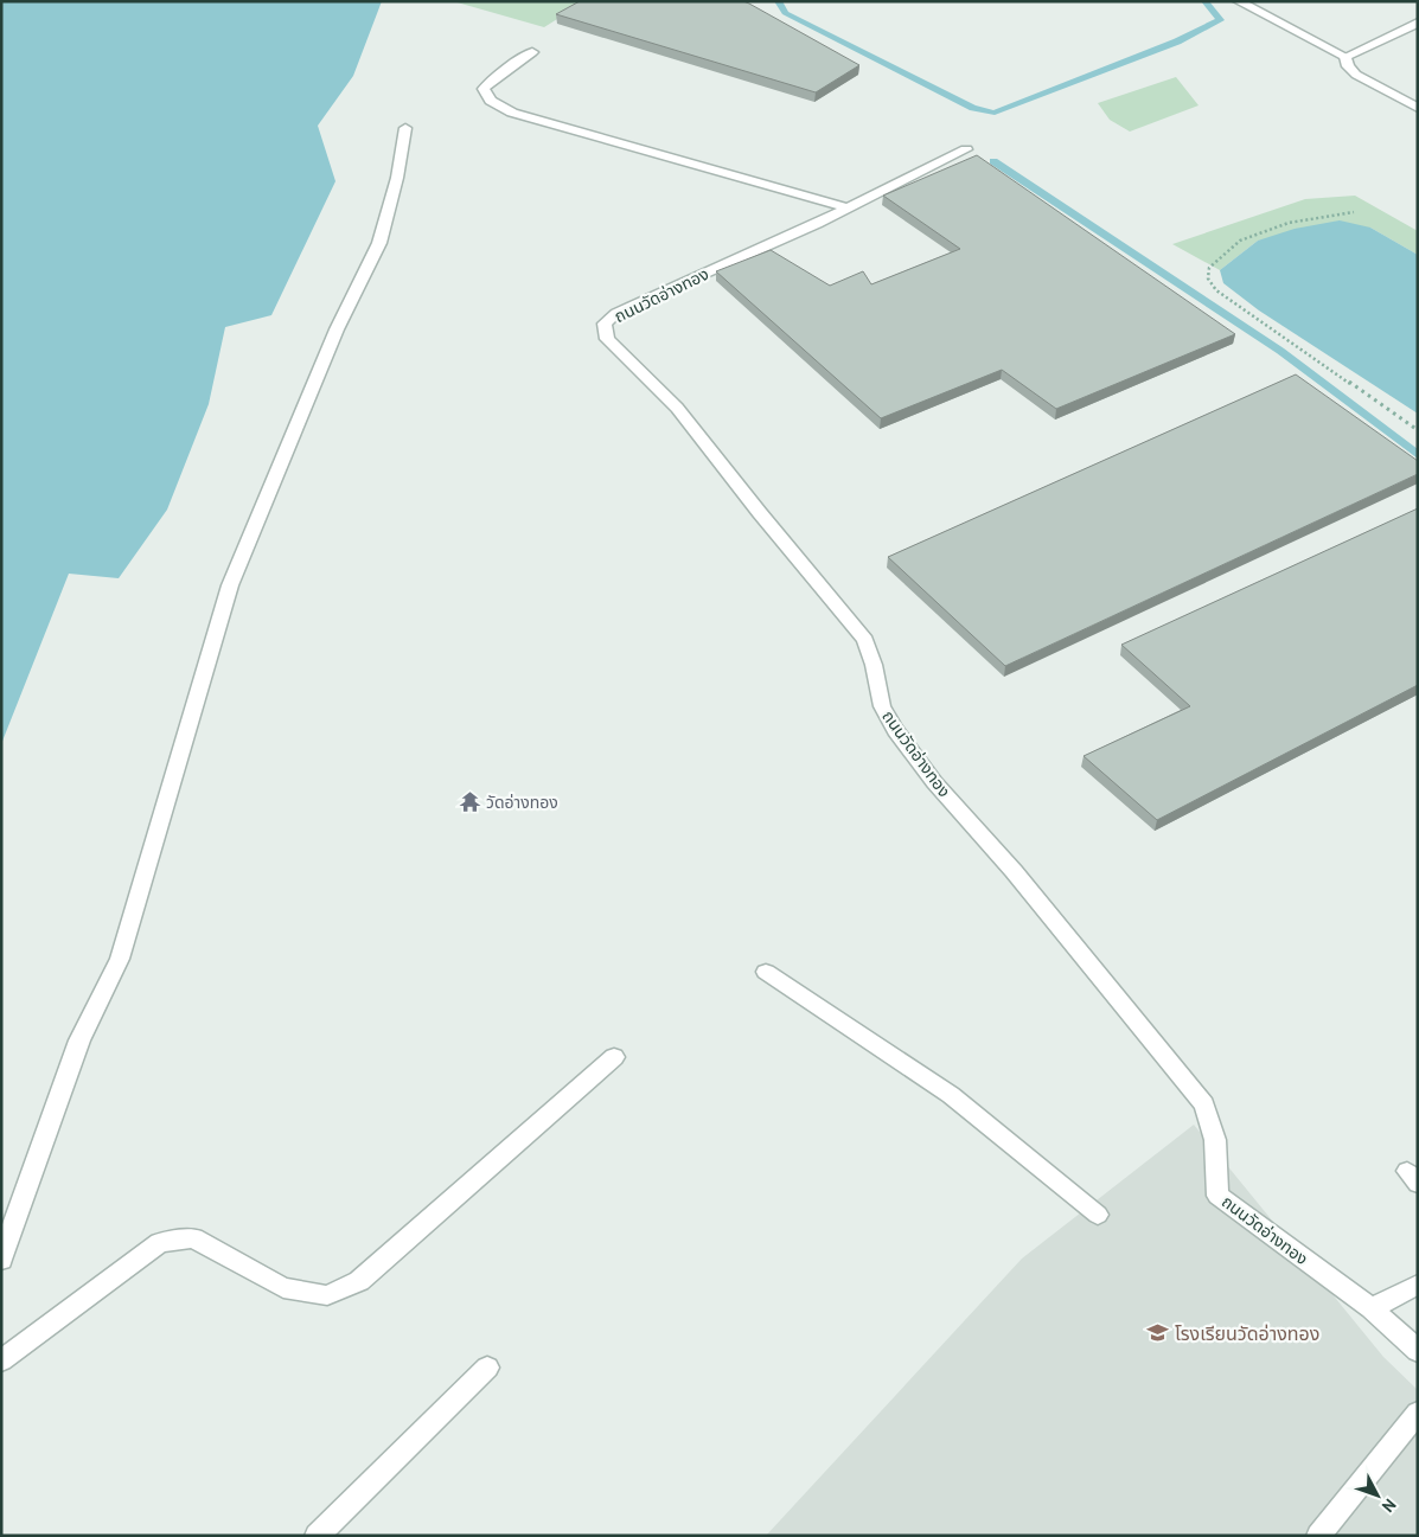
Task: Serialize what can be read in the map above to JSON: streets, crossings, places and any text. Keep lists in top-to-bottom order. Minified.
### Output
{"streets":{"street":["ถนนวัดอ่างทอง"]},"places":{"temple":["วัดอ่างทอง"],"school or university":["โรงเรียนวัดอ่างทอง"]},"north":"bottom right"}
